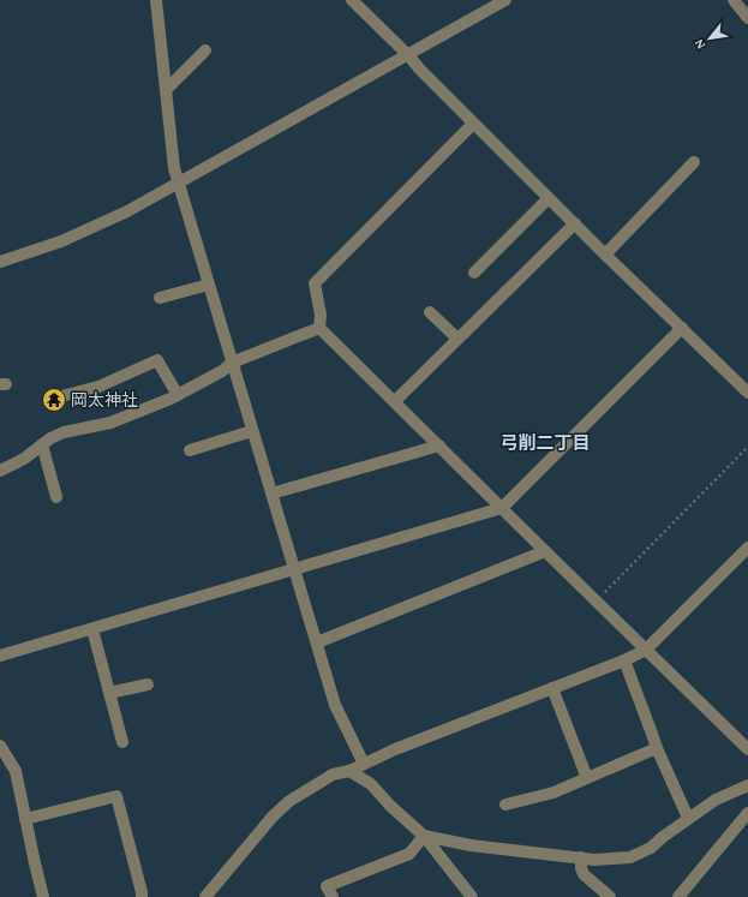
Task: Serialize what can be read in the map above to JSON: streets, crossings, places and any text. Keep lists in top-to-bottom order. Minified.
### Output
{"districts":["弓削二丁目"],"places":{"temple":["岡太神社"]},"north":"bottom left"}
